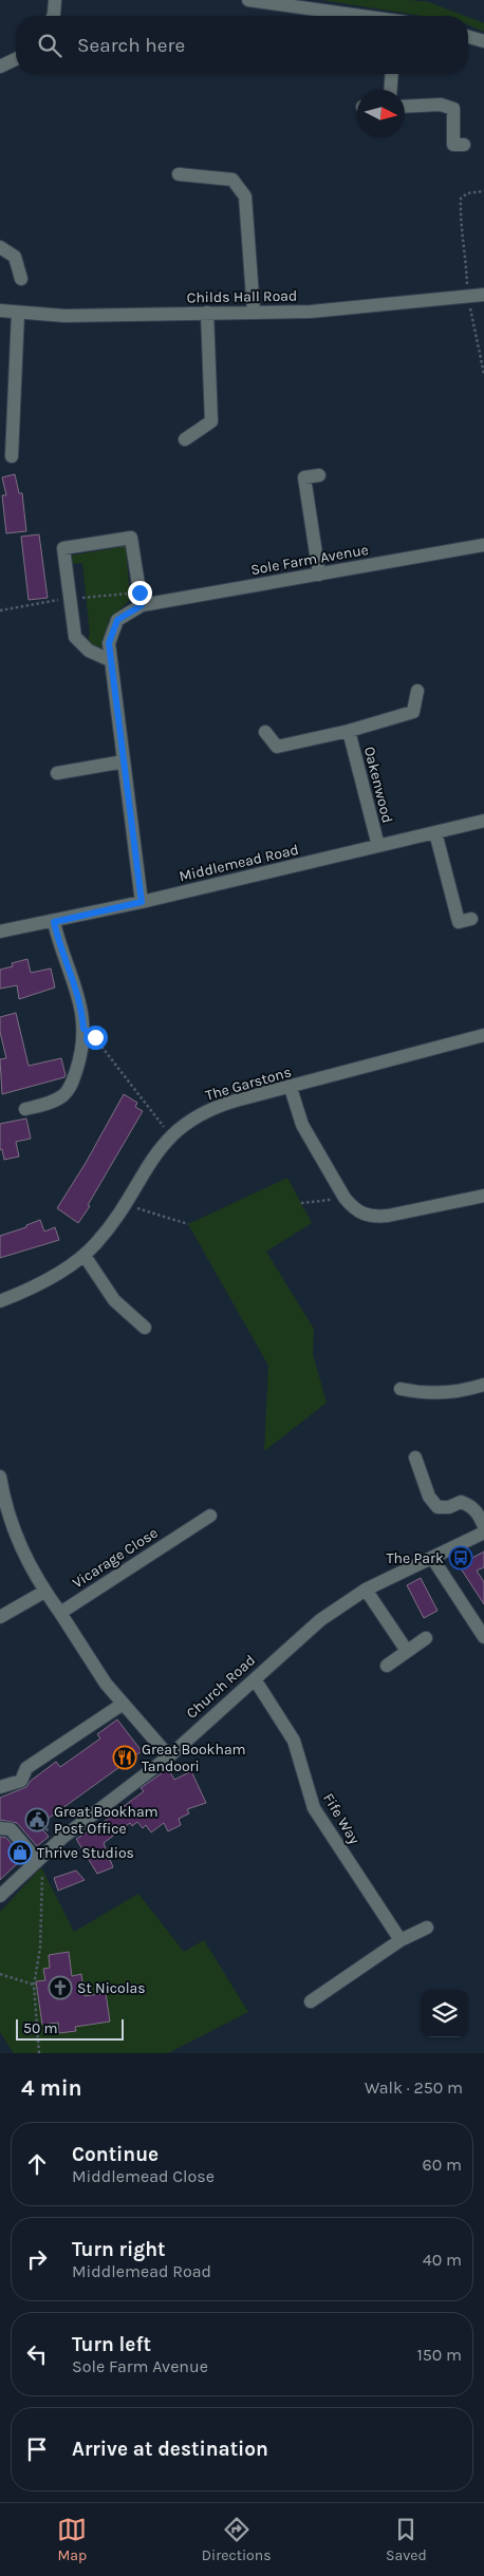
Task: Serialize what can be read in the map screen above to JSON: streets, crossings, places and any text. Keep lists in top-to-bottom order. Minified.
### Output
{"streets":{"street":["Childs Hall Road","Sole Farm Avenue","Oakenwood","Middlemead Road","The Garstons","Vicarage Close","Church Road","Fife Way"]},"crossings":[["Sole Farm Avenue","Middlemead Road"],["Oakenwood","Middlemead Road"],["Church Road","Fife Way"]],"places":{"bus stop":["The Park"],"restaurant":["Great Bookham Tandoori"],"public building":["Great Bookham Post Office"],"shop":["Thrive Studios"],"church":["St Nicolas"]},"scale_bar":"50 m","north":"right","page":{"search":"Search here","scale":"50 m","heading":["4 min","Walk · 250 m"],"list":[["Continue","Middlemead Close","60 m"],["Turn right","Middlemead Road","40 m"],["Turn left","Sole Farm Avenue","150 m"],"Arrive at destination"],"nav":["Map","Directions","Saved"]}}
